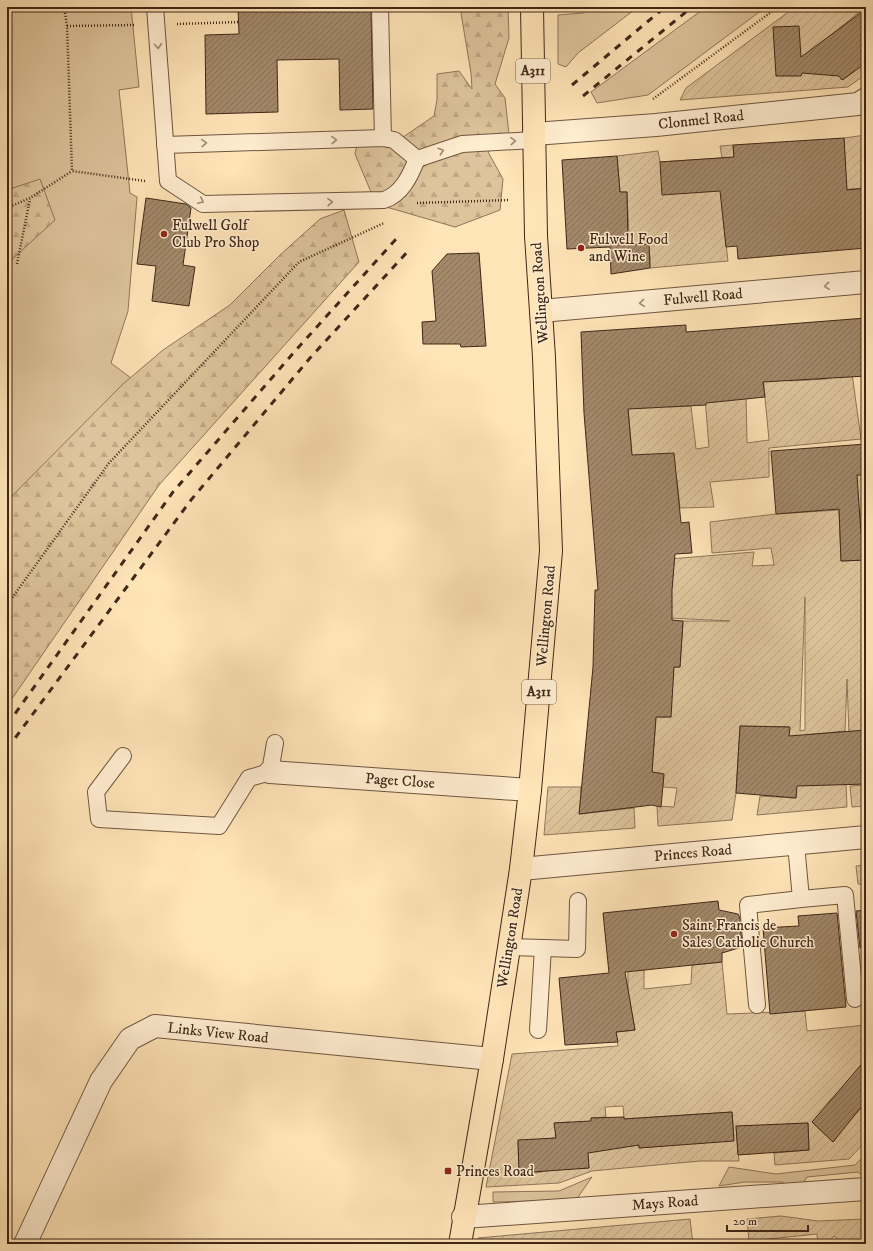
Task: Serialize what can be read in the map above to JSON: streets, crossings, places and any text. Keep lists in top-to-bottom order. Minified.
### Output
{"streets":{"main road":["A311","Wellington Road"],"street":["Clonmel Road","Fulwell Road","Paget Close","Princes Road","Links View Road","Mays Road"]},"crossings":[["Clonmel Road","Wellington Road"],["Wellington Road","Fulwell Road"],["Wellington Road","Paget Close"],["Wellington Road","Princes Road"],["Wellington Road","Links View Road"],["Wellington Road","Mays Road"]],"one_way":["Fulwell Road"],"places":{"other":["Fulwell Golf Club Pro Shop","Fulwell Food and Wine","Saint Francis de Sales Catholic Church"],"transit":["Princes Road"]},"scale_bar":"20 m"}
